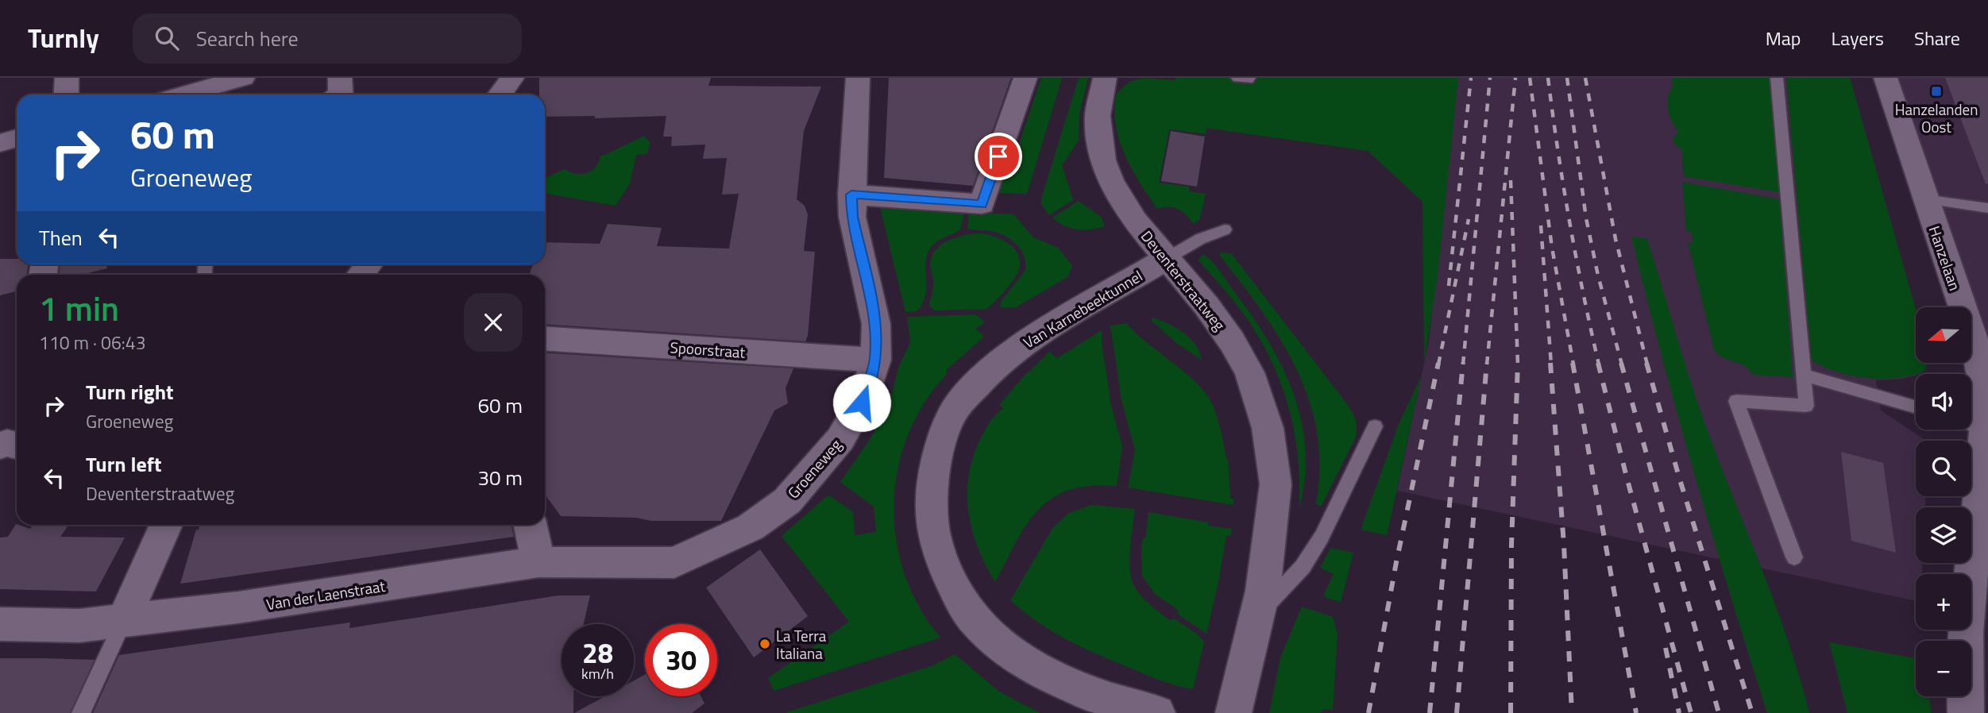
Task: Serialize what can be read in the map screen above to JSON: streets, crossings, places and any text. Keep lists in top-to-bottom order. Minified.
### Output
{"streets":{"street":["Hanzelaan","Deventerstraatweg","Van Karnebeektunnel","Spoorstraat","Groeneweg","Van der Laenstraat"]},"crossings":[["Deventerstraatweg","Van Karnebeektunnel"],["Spoorstraat","Groeneweg"],["Groeneweg","Van der Laenstraat"]],"places":{"transit":["Hanzelanden Oost"],"other":["La Terra Italiana"]},"north":"left","page":{"header":"Turnly","search":"Search here","nav":["Map","Layers","Share"],"turn":["60 m","Groeneweg"],"then":"Then","heading":["1 min","110 m · 06:43"],"map_buttons":["+","−"],"list":[{"name":"Turn right","note":"Groeneweg","value":"60 m"},{"name":"Turn left","note":"Deventerstraatweg","value":"30 m"}],"speed":"28 km/h","limit":"30"}}
